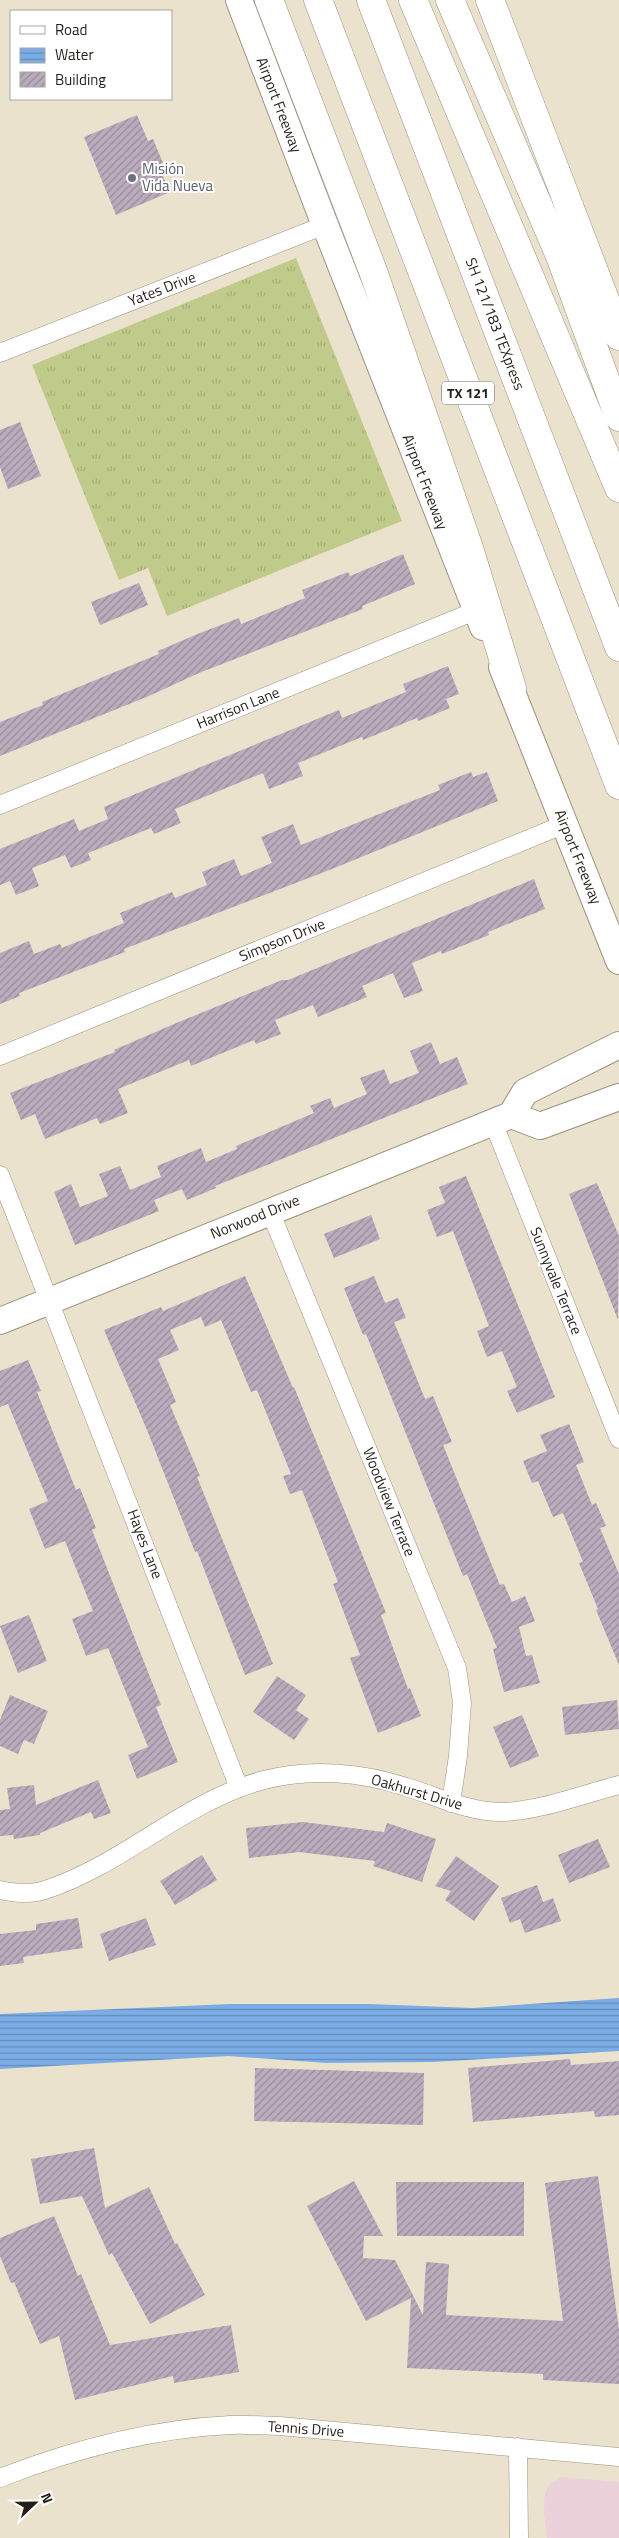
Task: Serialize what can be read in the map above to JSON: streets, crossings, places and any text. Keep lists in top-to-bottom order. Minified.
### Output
{"streets":{"highway":["SH 121/183 TEXpress","TX 121"],"main road":["Airport Freeway","Norwood Drive"],"street":["Yates Drive","Harrison Lane","Simpson Drive","Sunnyvale Terrace","Woodview Terrace","Hayes Lane","Oakhurst Drive","Tennis Drive"]},"crossings":[["Airport Freeway","Yates Drive"],["Airport Freeway","Harrison Lane"],["Airport Freeway","Simpson Drive"],["Norwood Drive","Sunnyvale Terrace"],["Norwood Drive","Woodview Terrace"],["Norwood Drive","Hayes Lane"],["Woodview Terrace","Oakhurst Drive"],["Hayes Lane","Oakhurst Drive"]],"places":["Misión Vida Nueva"],"legend":["Road","Water","Building"],"north":"right"}
